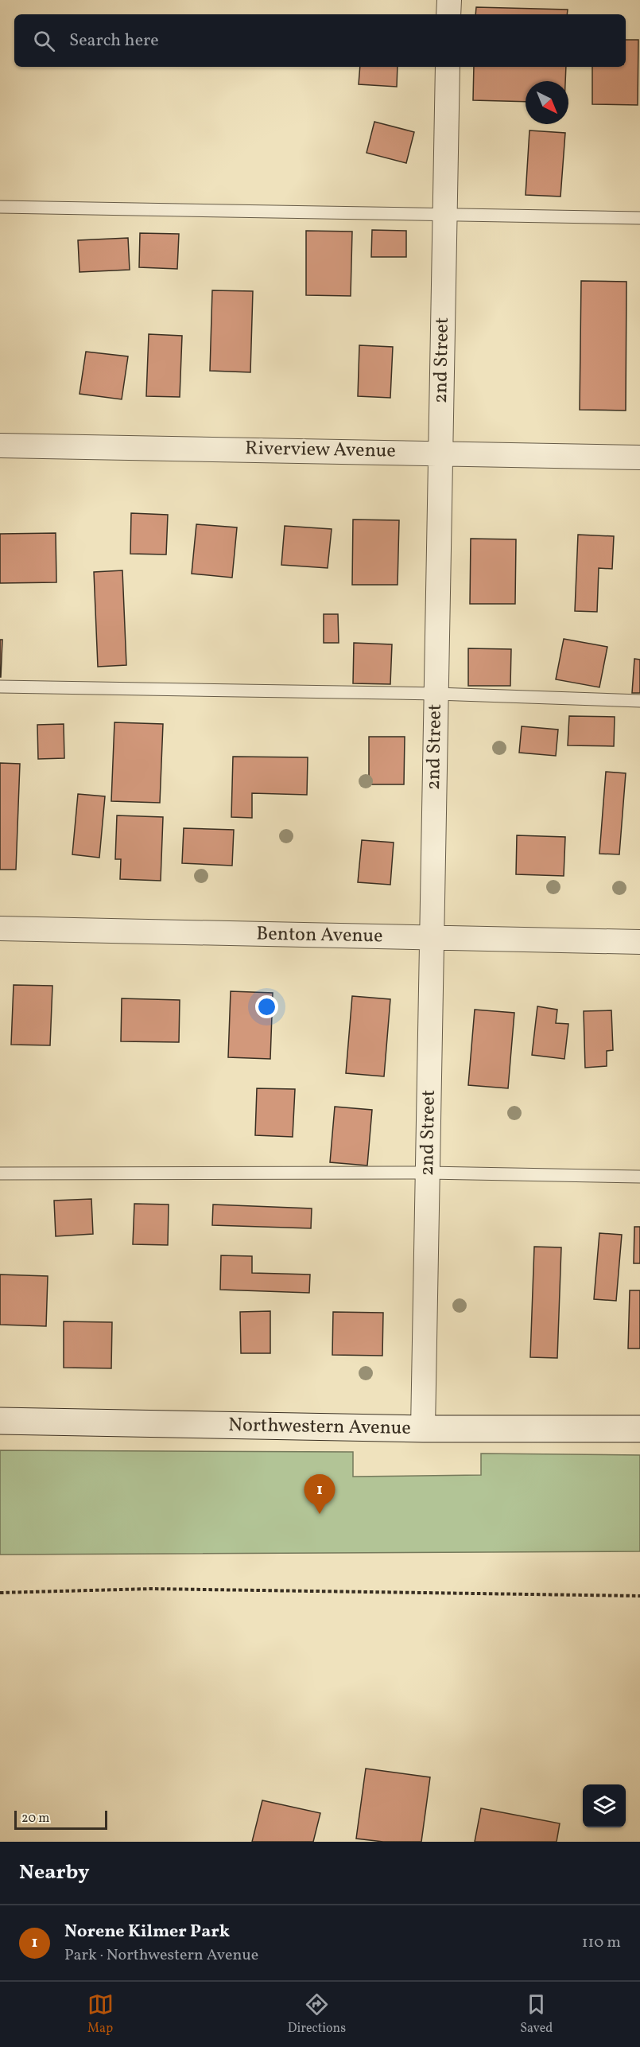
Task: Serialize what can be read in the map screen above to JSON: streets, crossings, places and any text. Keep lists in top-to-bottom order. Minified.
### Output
{"streets":{"street":["2nd Street","Riverview Avenue","Benton Avenue","Northwestern Avenue"]},"crossings":[["2nd Street","Riverview Avenue"],["2nd Street","Benton Avenue"],["2nd Street","Northwestern Avenue"]],"scale_bar":"20 m","north":"bottom right","page":{"search":"Search here","pins":"1","scale":"20 m","heading":"Nearby","list":[{"mark":"1","name":"Norene Kilmer Park","note":"Park · Northwestern Avenue","value":"110 m"}],"nav":["Map","Directions","Saved"]}}
